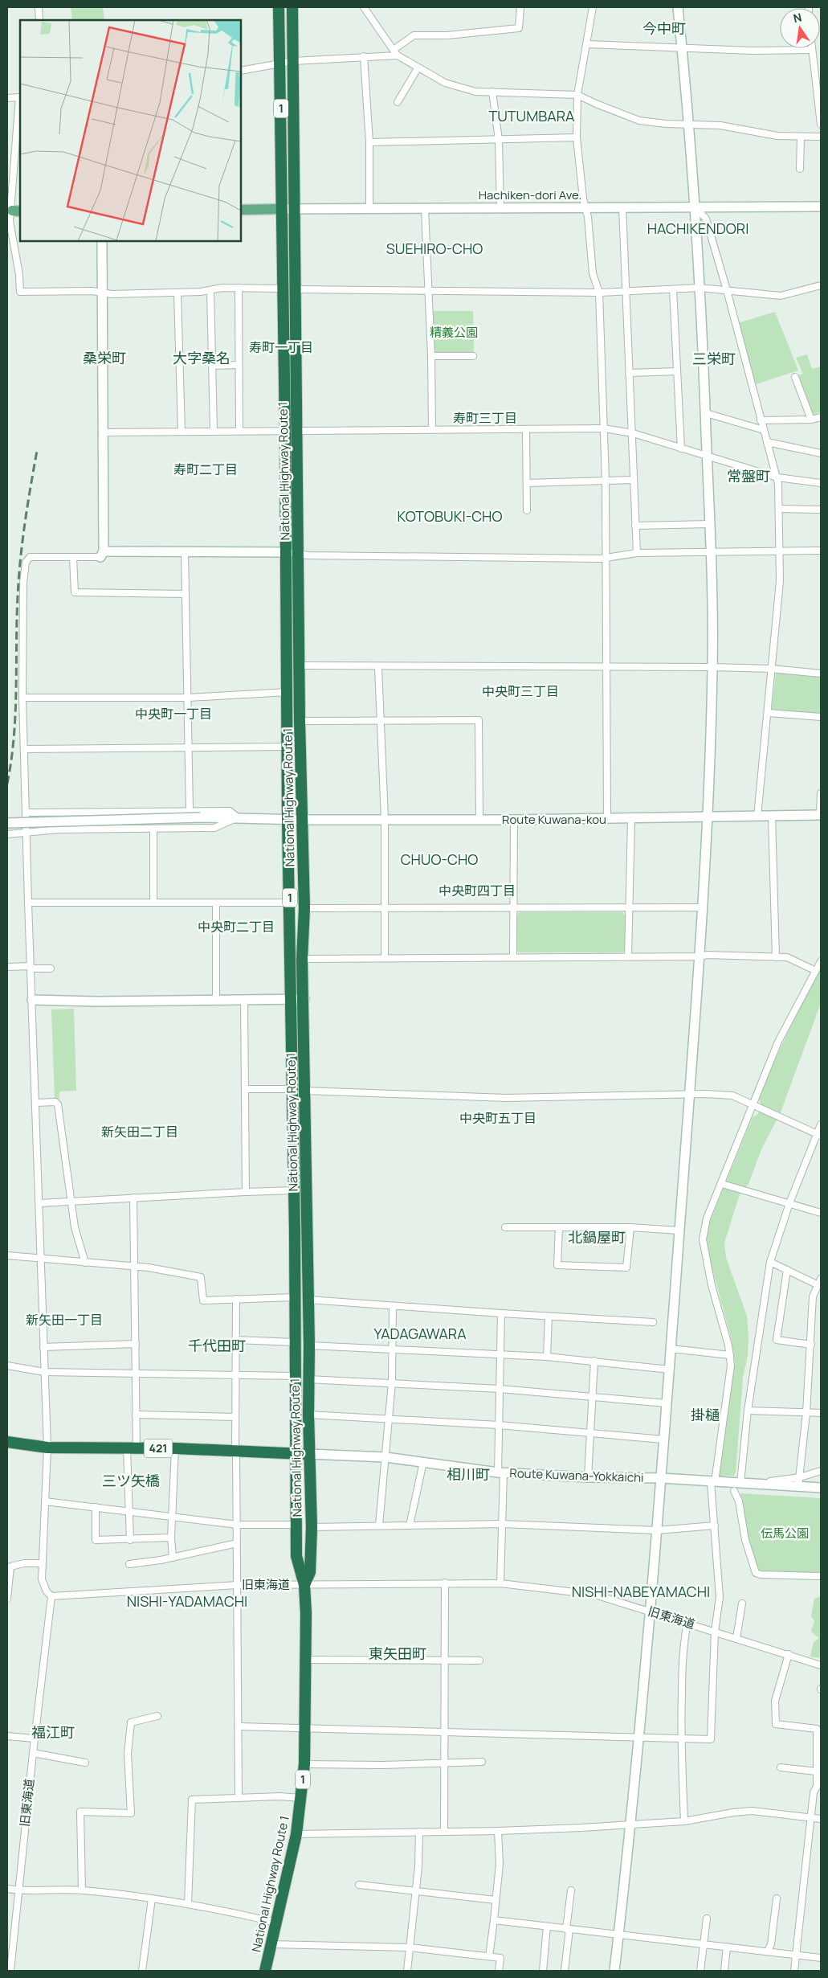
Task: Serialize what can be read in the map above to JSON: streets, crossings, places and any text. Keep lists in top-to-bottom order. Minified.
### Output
{"streets":{"highway":["1","National Highway Route 1","421"],"main road":["Hachiken-dori Ave."],"street":["Route Kuwana-kou","Route Kuwana-Yokkaichi","旧東海道"]},"crossings":[["Hachiken-dori Ave.","National Highway Route 1"],["National Highway Route 1","Route Kuwana-kou"],["National Highway Route 1","421"],["National Highway Route 1","Route Kuwana-Yokkaichi"],["National Highway Route 1","旧東海道"],["421","Route Kuwana-Yokkaichi"]],"districts":["今中町","TUTUMBARA","HACHIKENDORI","SUEHIRO-CHO","寿町一丁目","桑栄町","大字桑名","三栄町","寿町三丁目","寿町二丁目","常盤町","KOTOBUKI-CHO","中央町三丁目","中央町一丁目","CHUO-CHO","中央町四丁目","中央町二丁目","中央町五丁目","新矢田二丁目","北鍋屋町","新矢田一丁目","YADAGAWARA","千代田町","掛樋","相川町","三ツ矢橋","NISHI-NABEYAMACHI","NISHI-YADAMACHI","東矢田町","福江町"],"parks":["精義公園","伝馬公園"],"north":"top"}
